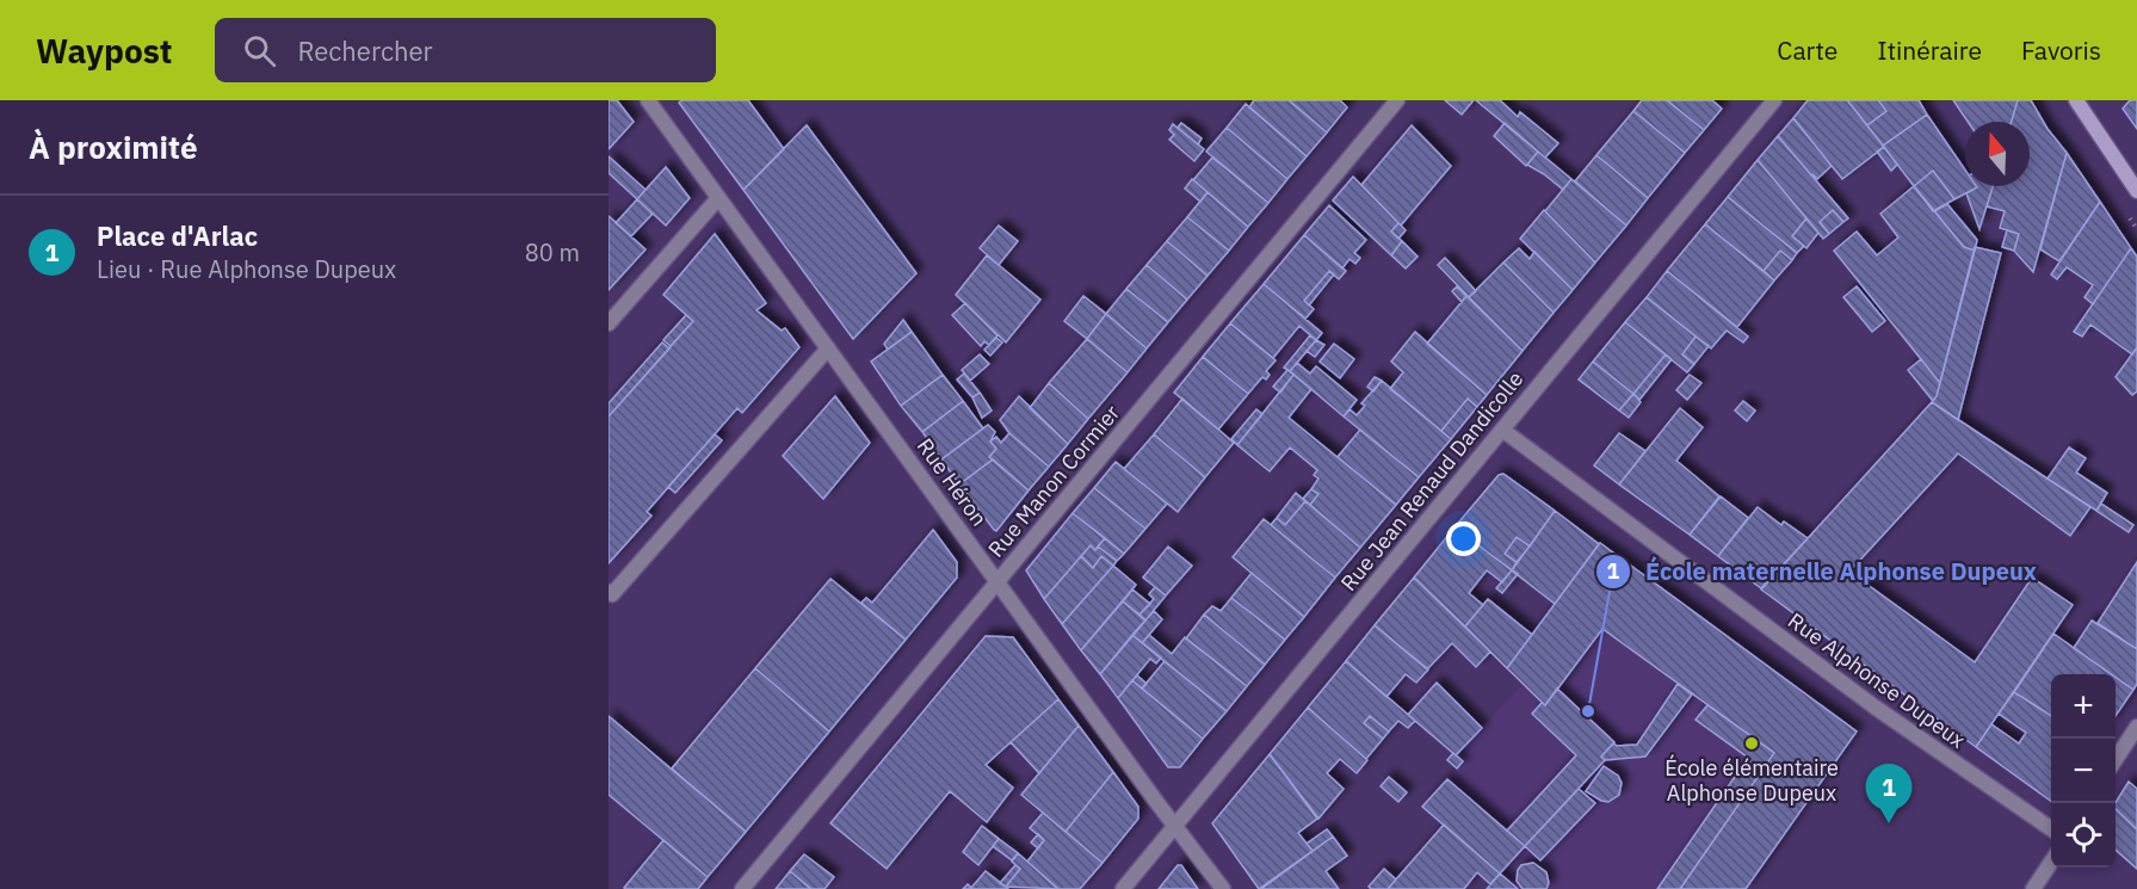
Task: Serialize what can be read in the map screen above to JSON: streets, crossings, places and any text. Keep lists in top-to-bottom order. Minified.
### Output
{"streets":{"street":["Rue Manon Cormier","Rue Jean Renaud Dandicolle","Rue Héron","Rue Alphonse Dupeux"]},"crossings":[["Rue Manon Cormier","Rue Héron"],["Rue Jean Renaud Dandicolle","Rue Héron"],["Rue Jean Renaud Dandicolle","Rue Alphonse Dupeux"]],"places":["École maternelle Alphonse Dupeux","École élémentaire Alphonse Dupeux"],"north":"top","page":{"header":"Waypost","search":"Rechercher","nav":["Carte","Itinéraire","Favoris"],"heading":"À proximité","list":[{"mark":"1","name":"Place d'Arlac","note":"Lieu · Rue Alphonse Dupeux","value":"80 m"}],"map_buttons":["+","−"],"pins":"1"}}
